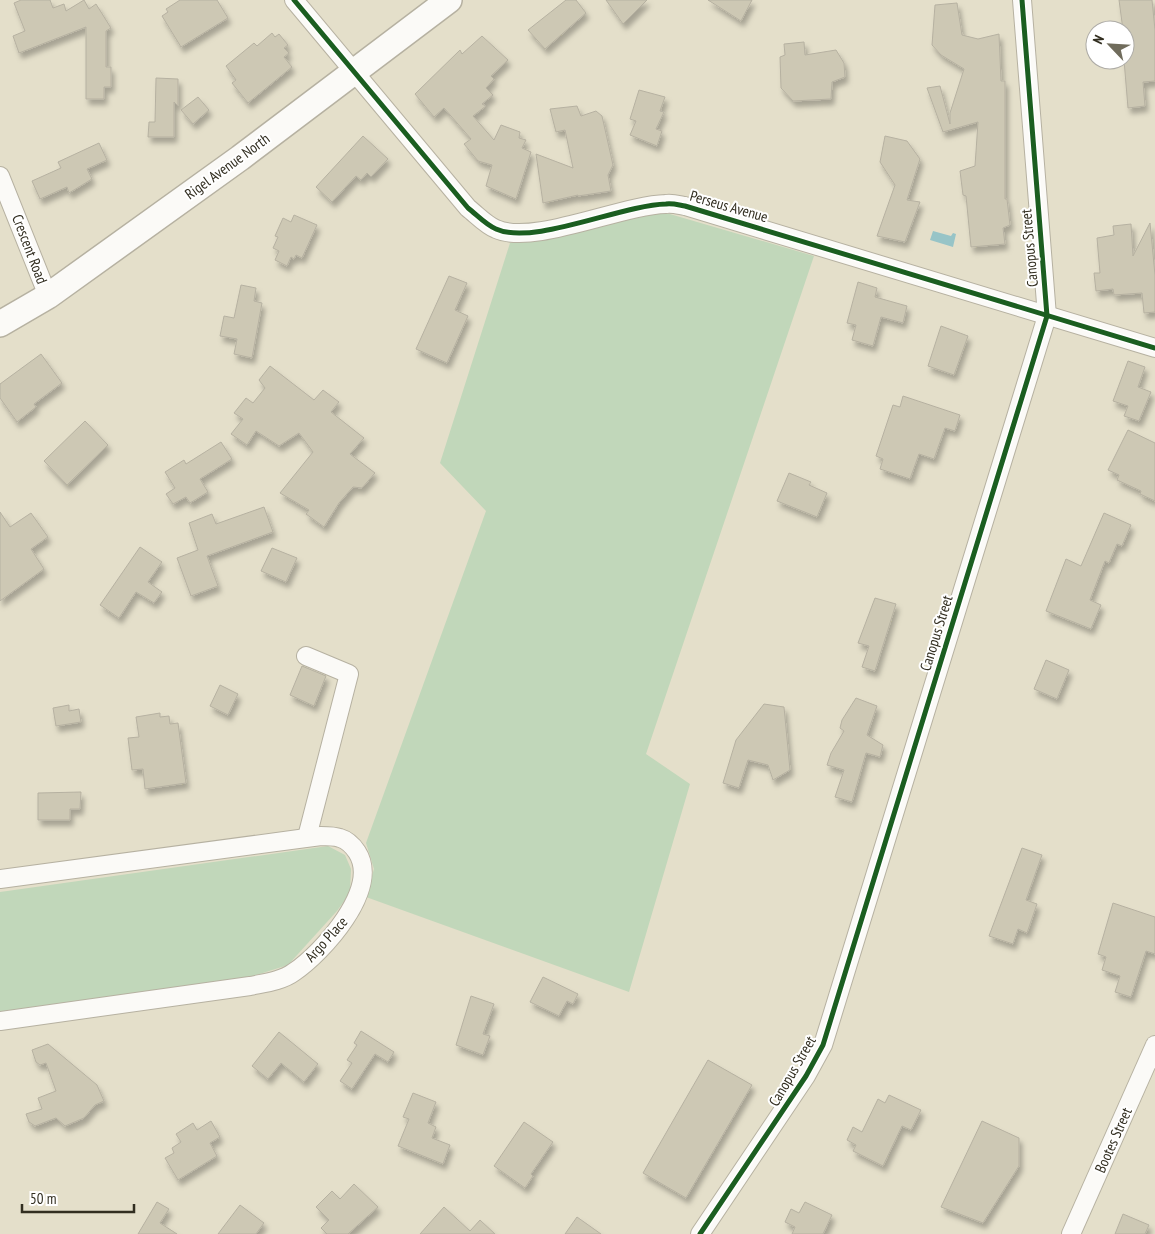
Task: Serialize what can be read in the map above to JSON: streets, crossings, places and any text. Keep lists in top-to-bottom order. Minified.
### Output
{"streets":{"main road":["Rigel Avenue North"],"street":["Perseus Avenue","Canopus Street","Crescent Road","Argo Place","Bootes Street"]},"crossings":[["Rigel Avenue North","Perseus Avenue"],["Rigel Avenue North","Crescent Road"],["Perseus Avenue","Canopus Street"]],"scale_bar":"50 m","north":"top left"}
